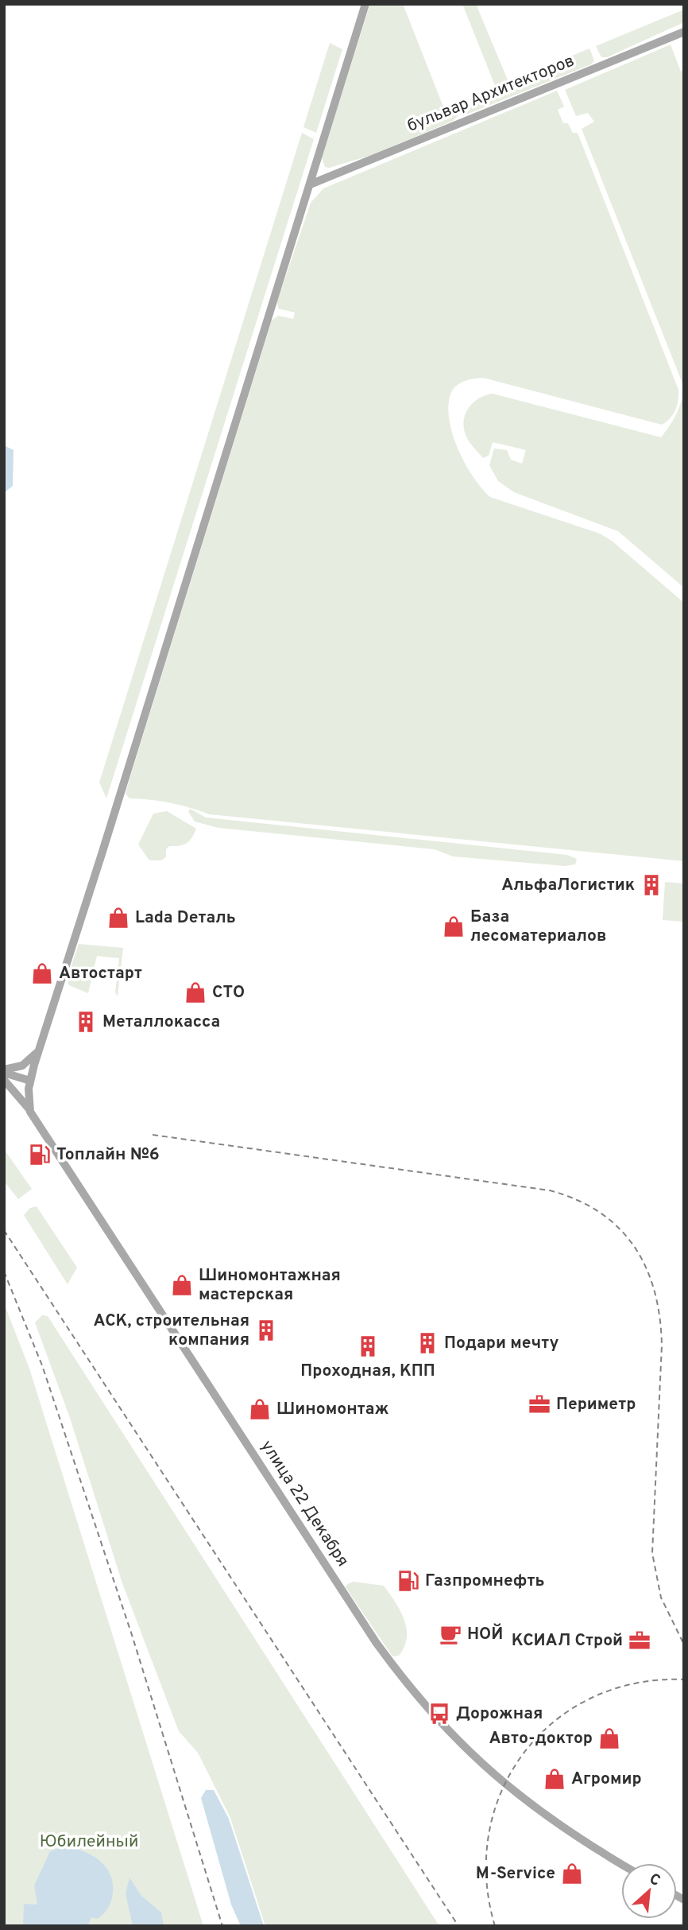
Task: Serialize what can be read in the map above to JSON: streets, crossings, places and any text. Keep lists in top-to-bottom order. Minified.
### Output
{"streets":{"main road":["бульвар Архитекторов","улица 22 Декабря"]},"parks":["Юбилейный"],"places":{"building":["АльфаЛогистик","Металлокасса","АСК, строительная компания","Подари мечту","Проходная, КПП"],"shop":["Lada Dеталь","База лесоматериалов","Автостарт","СТО","Шиномонтажная мастерская","Шиномонтаж","Авто-доктор","Агромир","M-Service"],"fuel station":["Топлайн №6","Газпромнефть"],"office":["Периметр","КСИАЛ Строй"],"cafe":["НОЙ"],"bus stop":["Дорожная"]},"north":"top right"}
